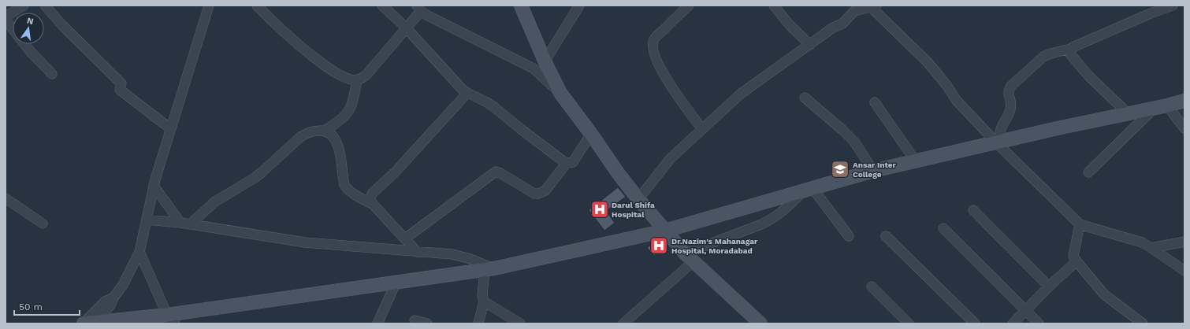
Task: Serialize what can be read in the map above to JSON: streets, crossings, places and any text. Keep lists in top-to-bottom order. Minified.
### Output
{"places":{"school or university":["Ansar Inter College"],"hospital":["Darul Shifa Hospital","Dr.Nazim's Mahanagar Hospital, Moradabad"]},"scale_bar":"50 m","north":"top"}
